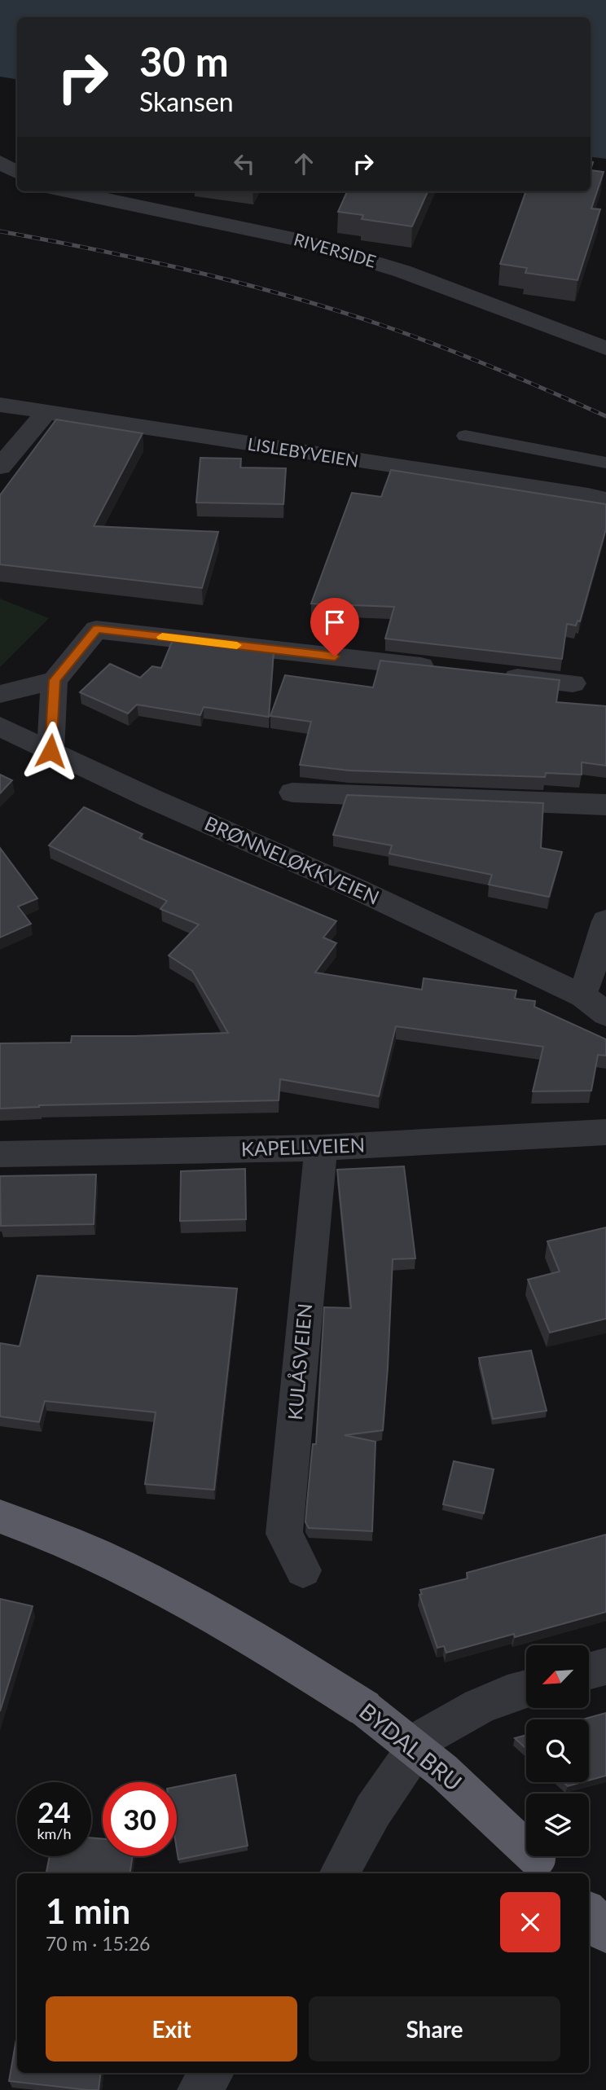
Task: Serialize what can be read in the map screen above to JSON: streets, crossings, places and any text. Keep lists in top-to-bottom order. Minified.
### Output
{"streets":{"highway":["BYDAL BRU"],"street":["RIVERSIDE","LISLEBYVEIEN","BRØNNELØKKVEIEN","KAPELLVEIEN","KULÅSVEIEN"]},"crossings":[["KAPELLVEIEN","KULÅSVEIEN"]],"north":"bottom left","page":{"turn":["30 m","Skansen"],"speed":"24 km/h","limit":"30","heading":["1 min","70 m · 15:26"],"buttons":["Exit","Share"]}}
